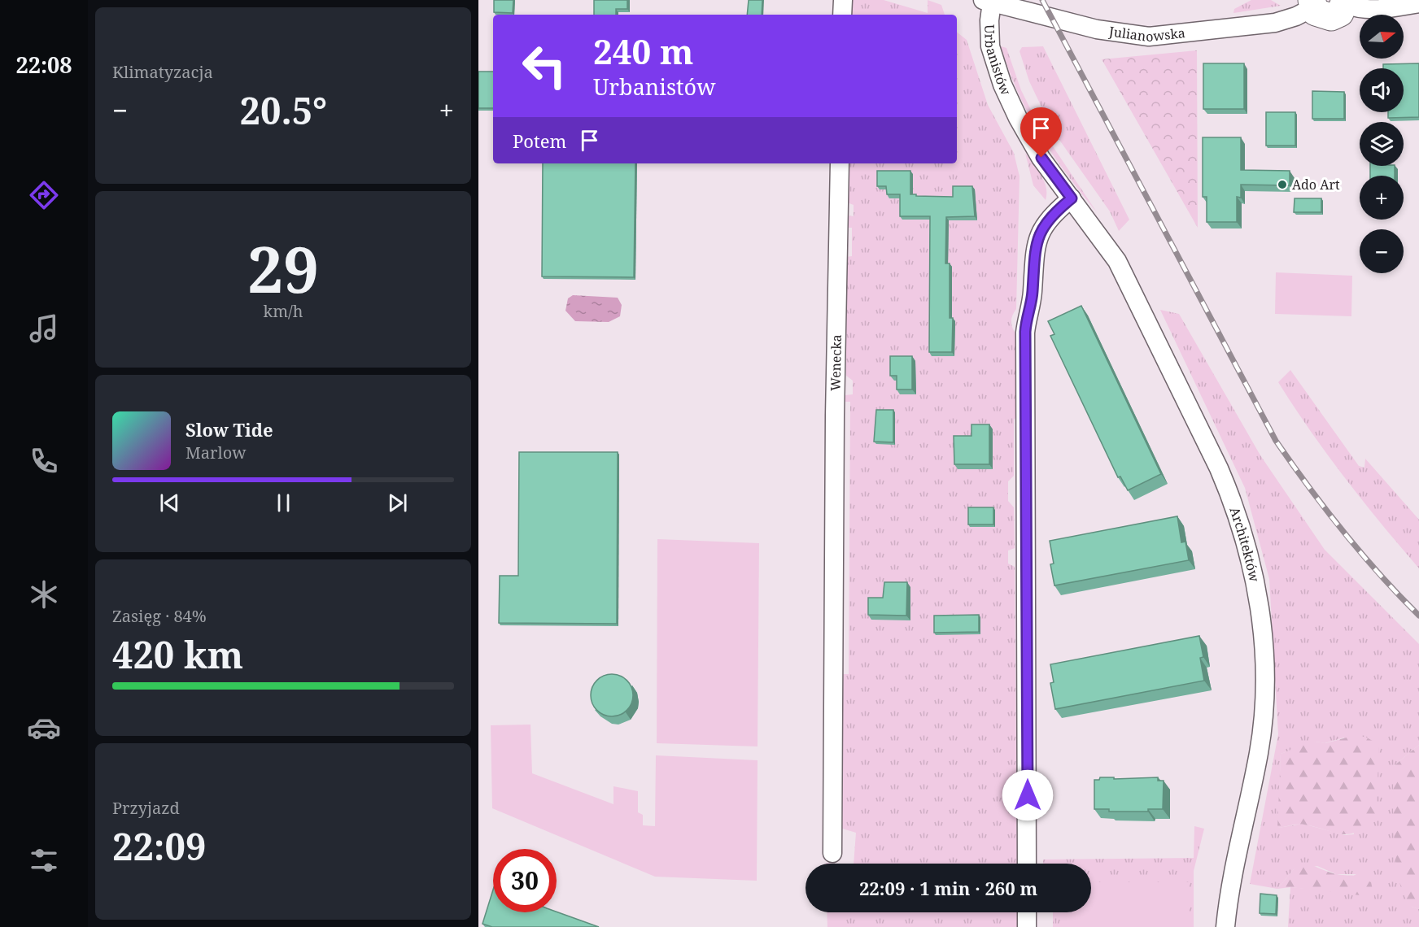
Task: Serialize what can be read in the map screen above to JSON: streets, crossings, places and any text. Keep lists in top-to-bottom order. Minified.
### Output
{"streets":{"street":["Julianowska","Urbanistów","Wenecka","Architektów"]},"crossings":[["Julianowska","Urbanistów"],["Urbanistów","Architektów"]],"places":["Ado Art"],"north":"right","page":{"tabs":"22:08","tile":["Klimatyzacja",["29","km/h"],["Zasięg · 84%","420 km"],["Przyjazd","22:09"]],"map_buttons":["+","−"],"turn":["240 m","Urbanistów"],"heat":["−","20.5°","+"],"then":"Potem","song":["Slow Tide","Marlow"],"limit":"30","trip":"22:09 · 1 min · 260 m"}}
